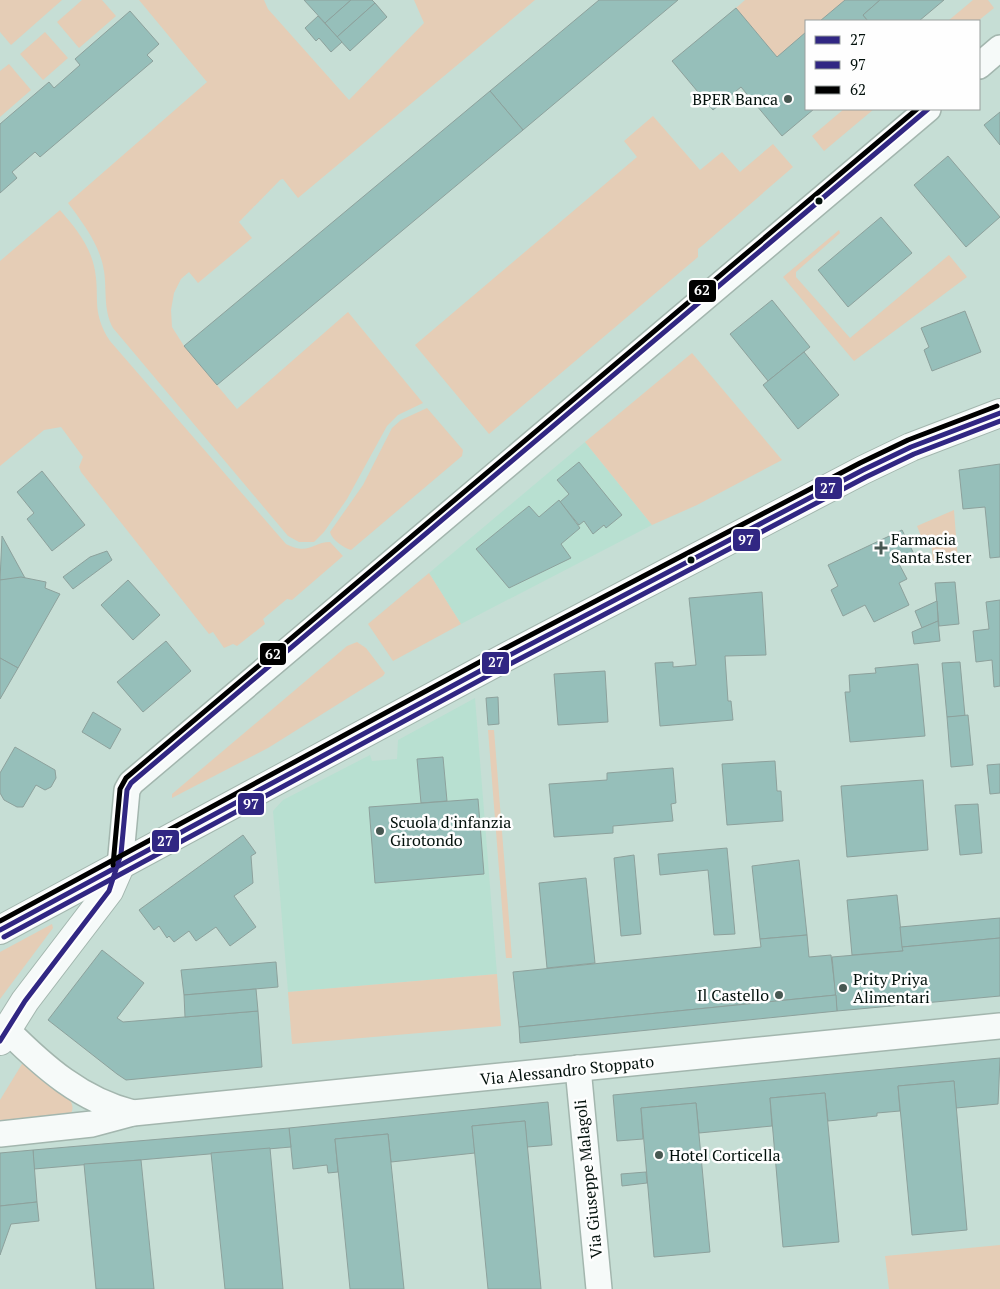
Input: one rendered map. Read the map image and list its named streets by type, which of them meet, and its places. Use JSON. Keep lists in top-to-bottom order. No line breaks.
{"streets":{"street":["Via Alessandro Stoppato","Via Giuseppe Malagoli"]},"crossings":[["Via Alessandro Stoppato","Via Giuseppe Malagoli"]],"places":{"other":["BPER Banca","Scuola d'infanzia Girotondo","Prity Priya Alimentari","Il Castello","Hotel Corticella"],"health":["Farmacia Santa Ester"]},"lines":["transit line 27","transit line 62","transit line 97"],"legend":["27","97","62"]}
